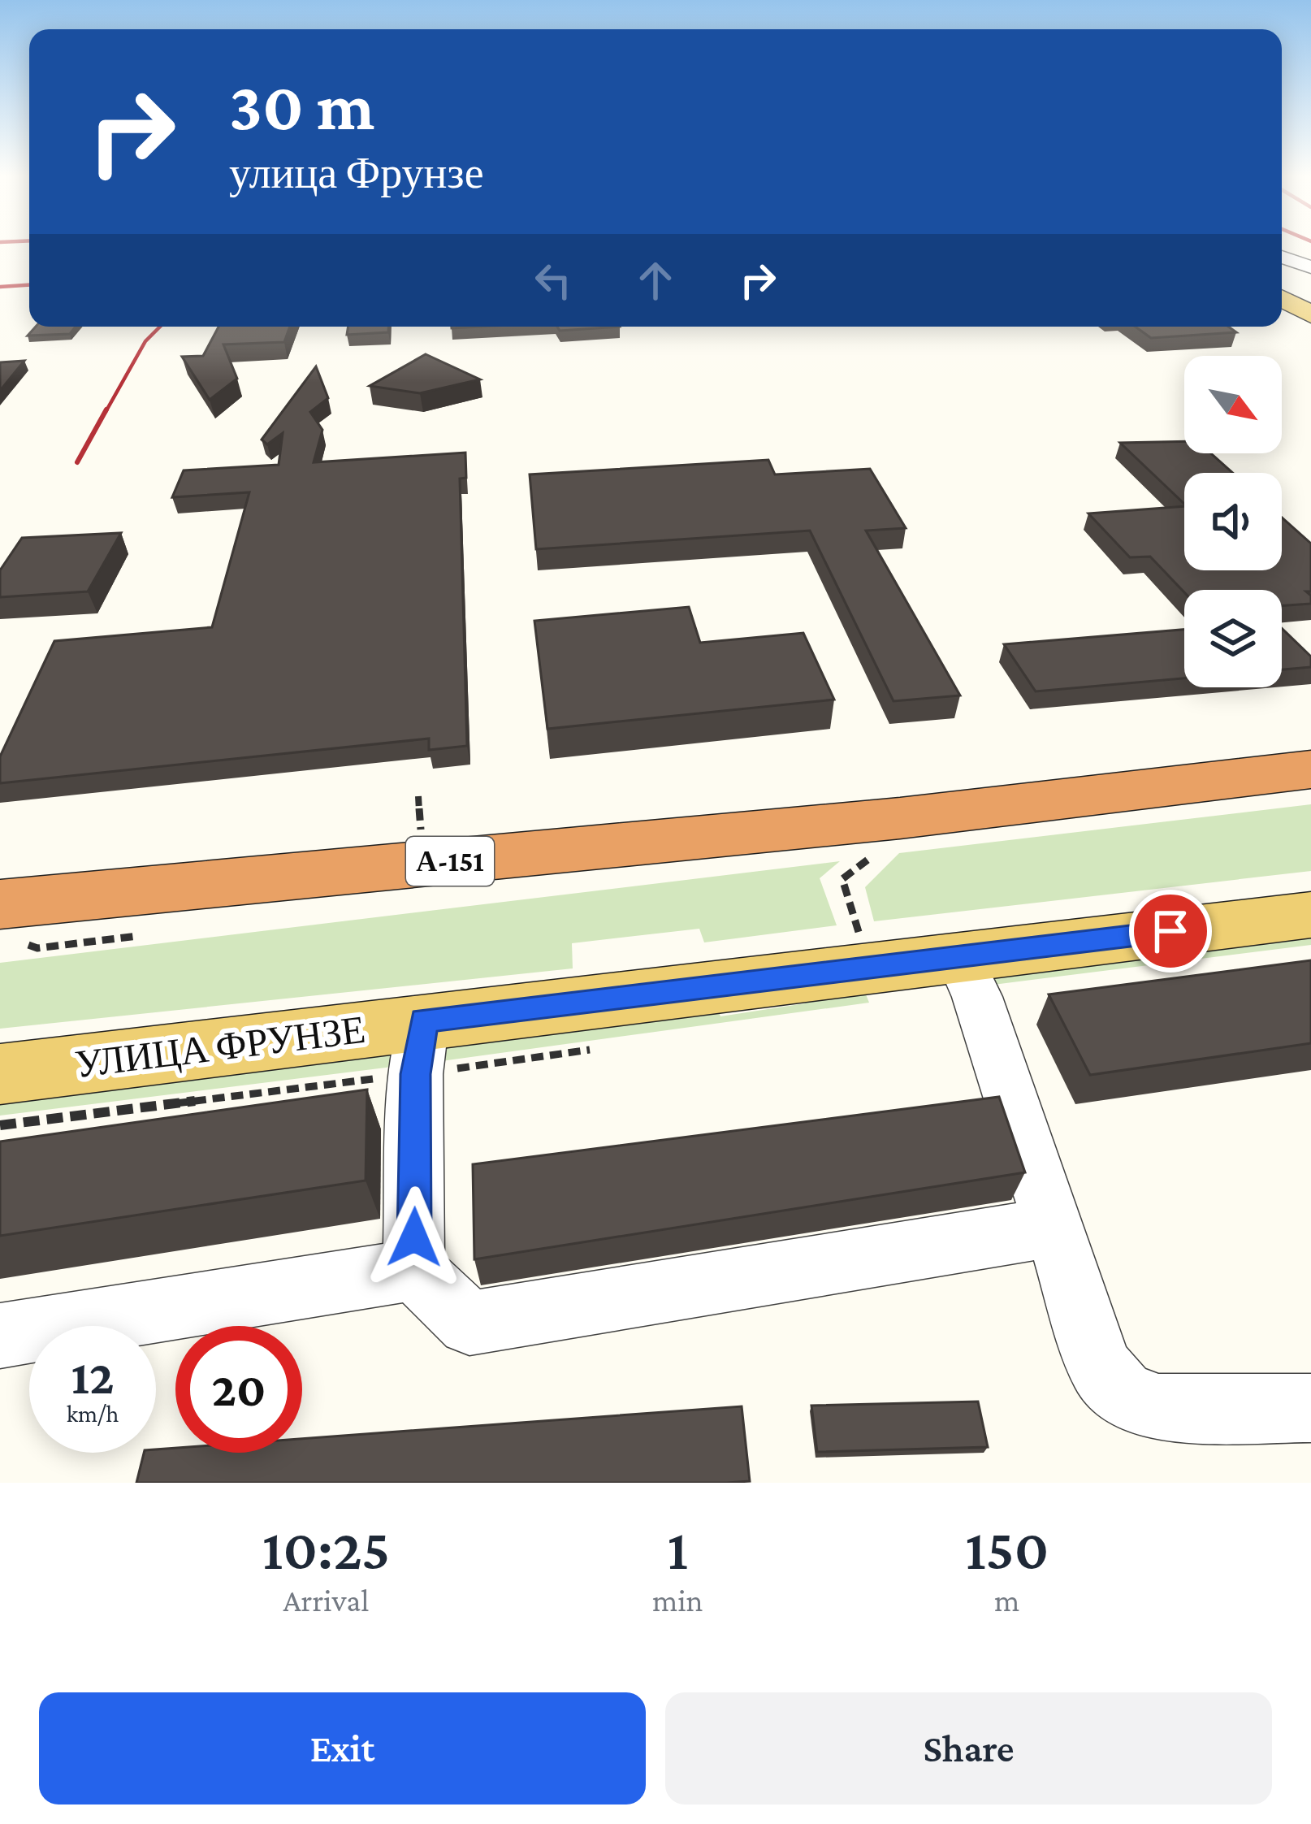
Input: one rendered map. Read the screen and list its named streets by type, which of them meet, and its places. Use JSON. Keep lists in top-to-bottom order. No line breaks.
{"streets":{"highway":["А-151"],"main road":["УЛИЦА ФРУНЗЕ"]},"north":"bottom right","page":{"turn":["30 m","улица Фрунзе"],"speed":"12 km/h","limit":"20","eta":["10:25","Arrival","1","min","150","m"],"buttons":["Exit","Share"]}}
